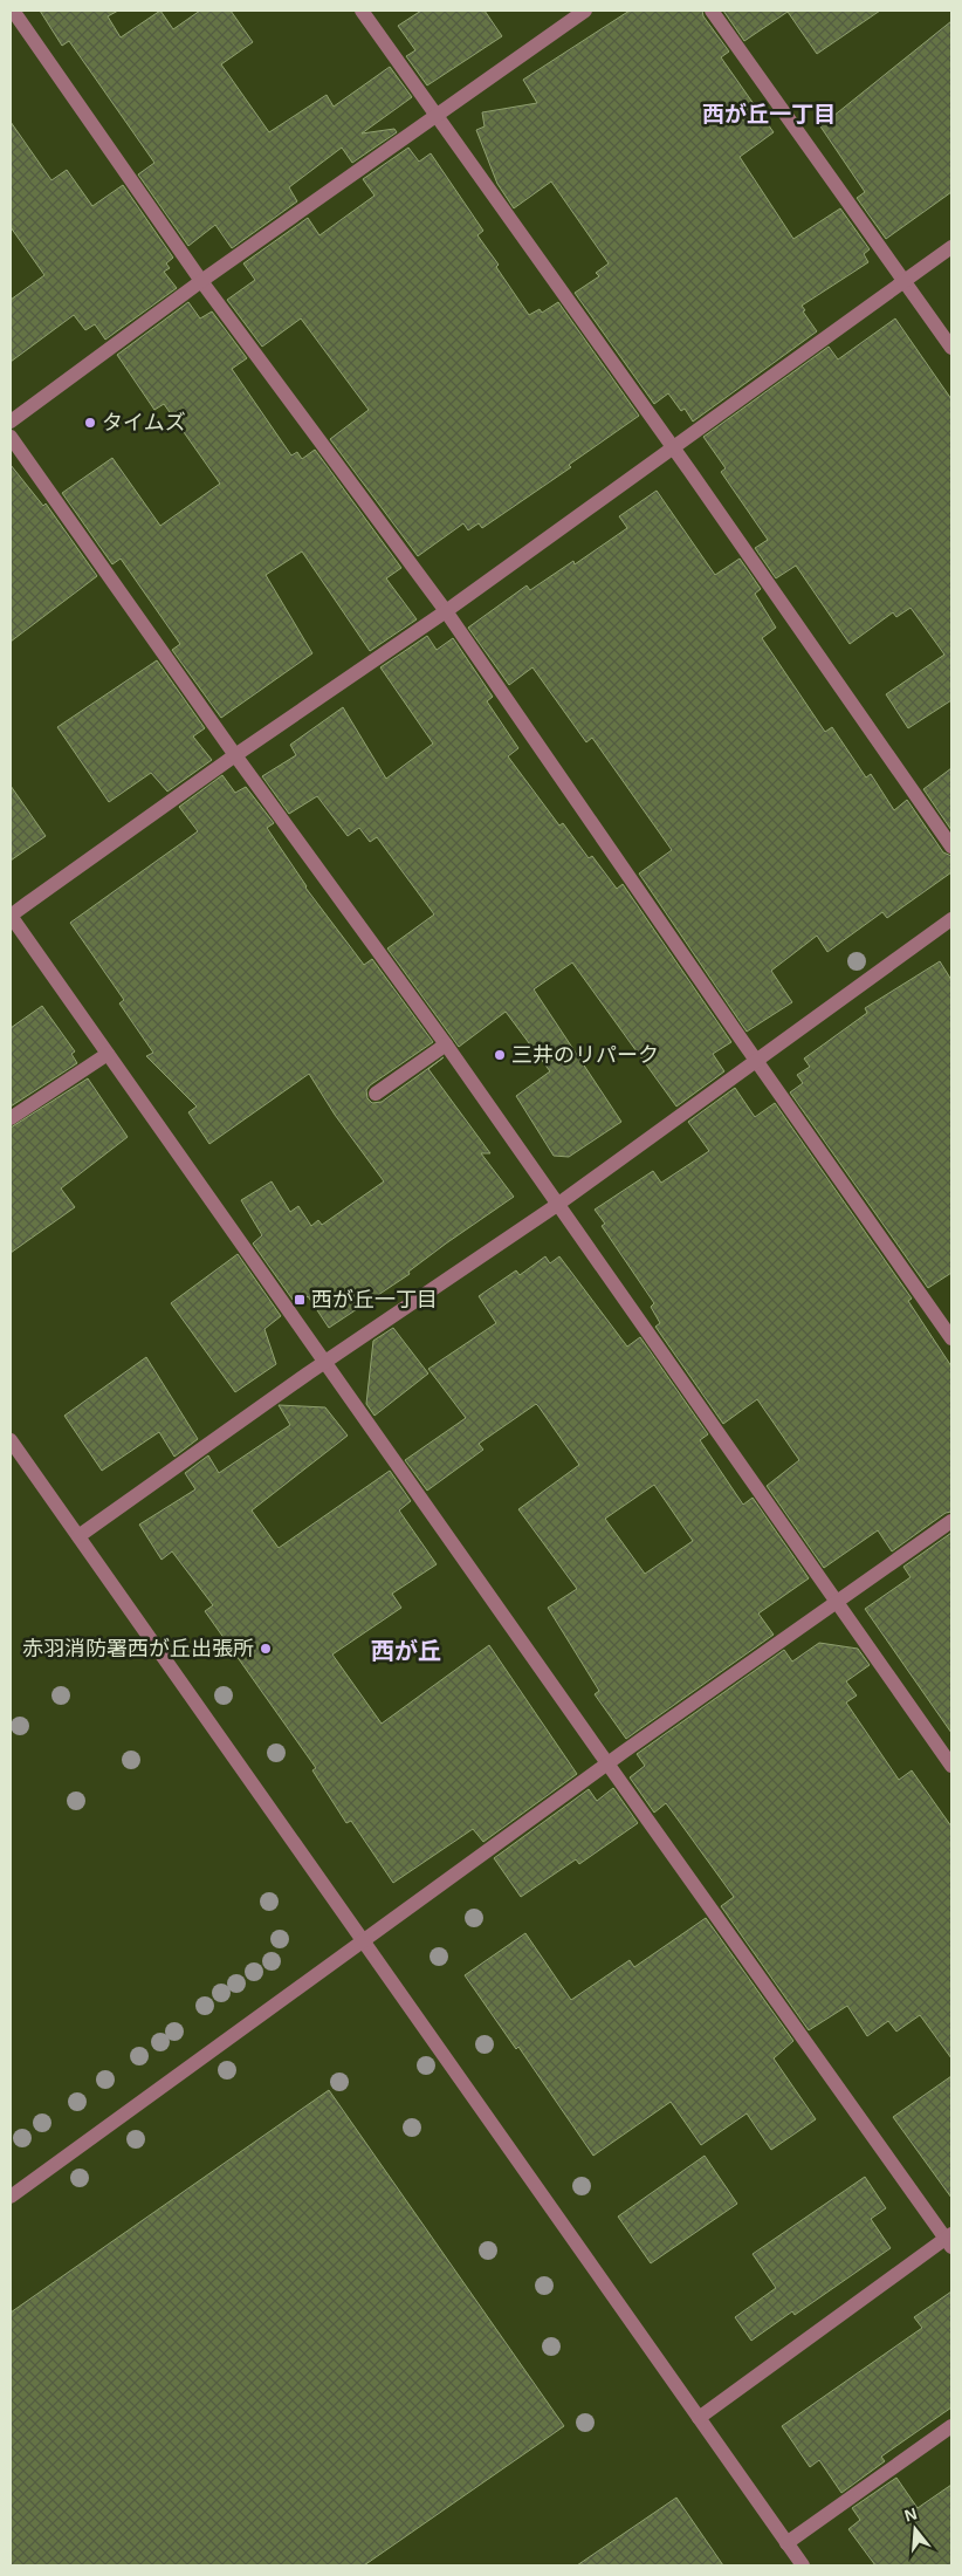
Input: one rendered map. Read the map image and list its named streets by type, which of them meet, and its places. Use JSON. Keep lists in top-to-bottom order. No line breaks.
{"districts":["西が丘一丁目","西が丘"],"places":{"other":["タイムズ","三井のリパーク","赤羽消防署西が丘出張所"],"transit":["西が丘一丁目"]},"north":"top"}
